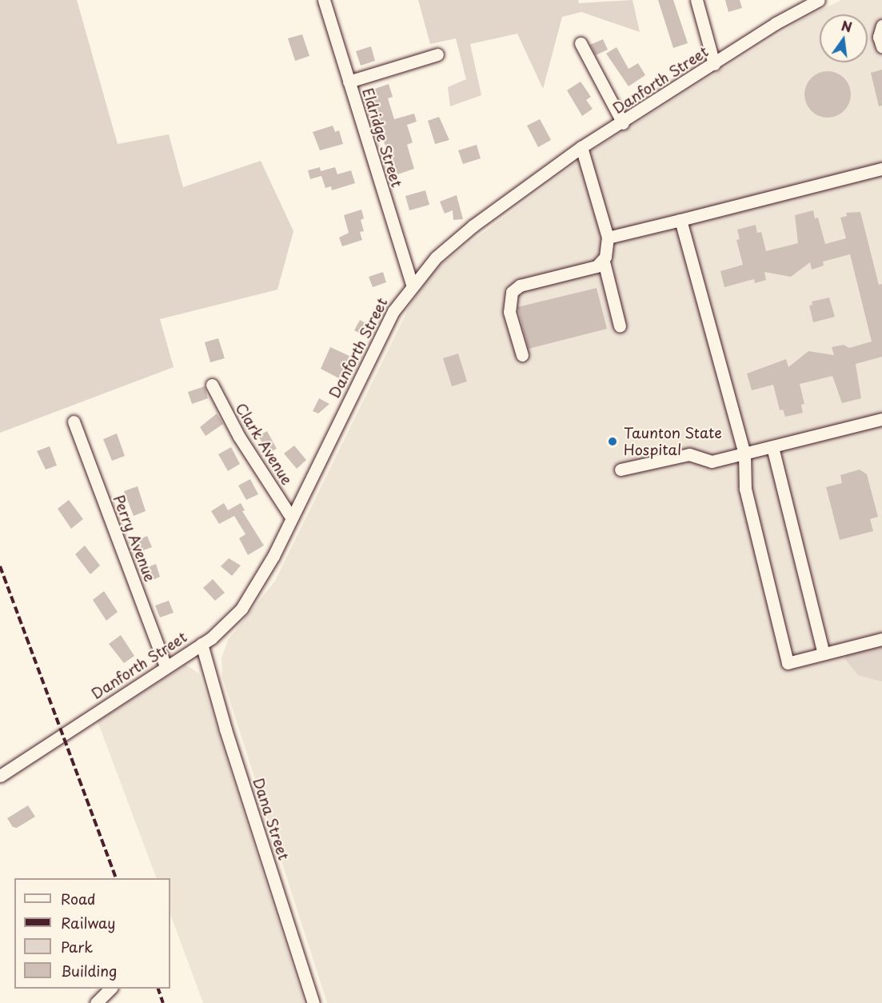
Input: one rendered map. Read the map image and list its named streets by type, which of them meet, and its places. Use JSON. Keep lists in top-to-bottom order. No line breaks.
{"streets":{"street":["Danforth Street","Eldridge Street","Clark Avenue","Perry Avenue","Dana Street"]},"crossings":[["Danforth Street","Eldridge Street"],["Danforth Street","Clark Avenue"],["Danforth Street","Perry Avenue"],["Danforth Street","Dana Street"]],"places":["Taunton State Hospital"],"legend":["Road","Railway","Park","Building"],"north":"top"}
